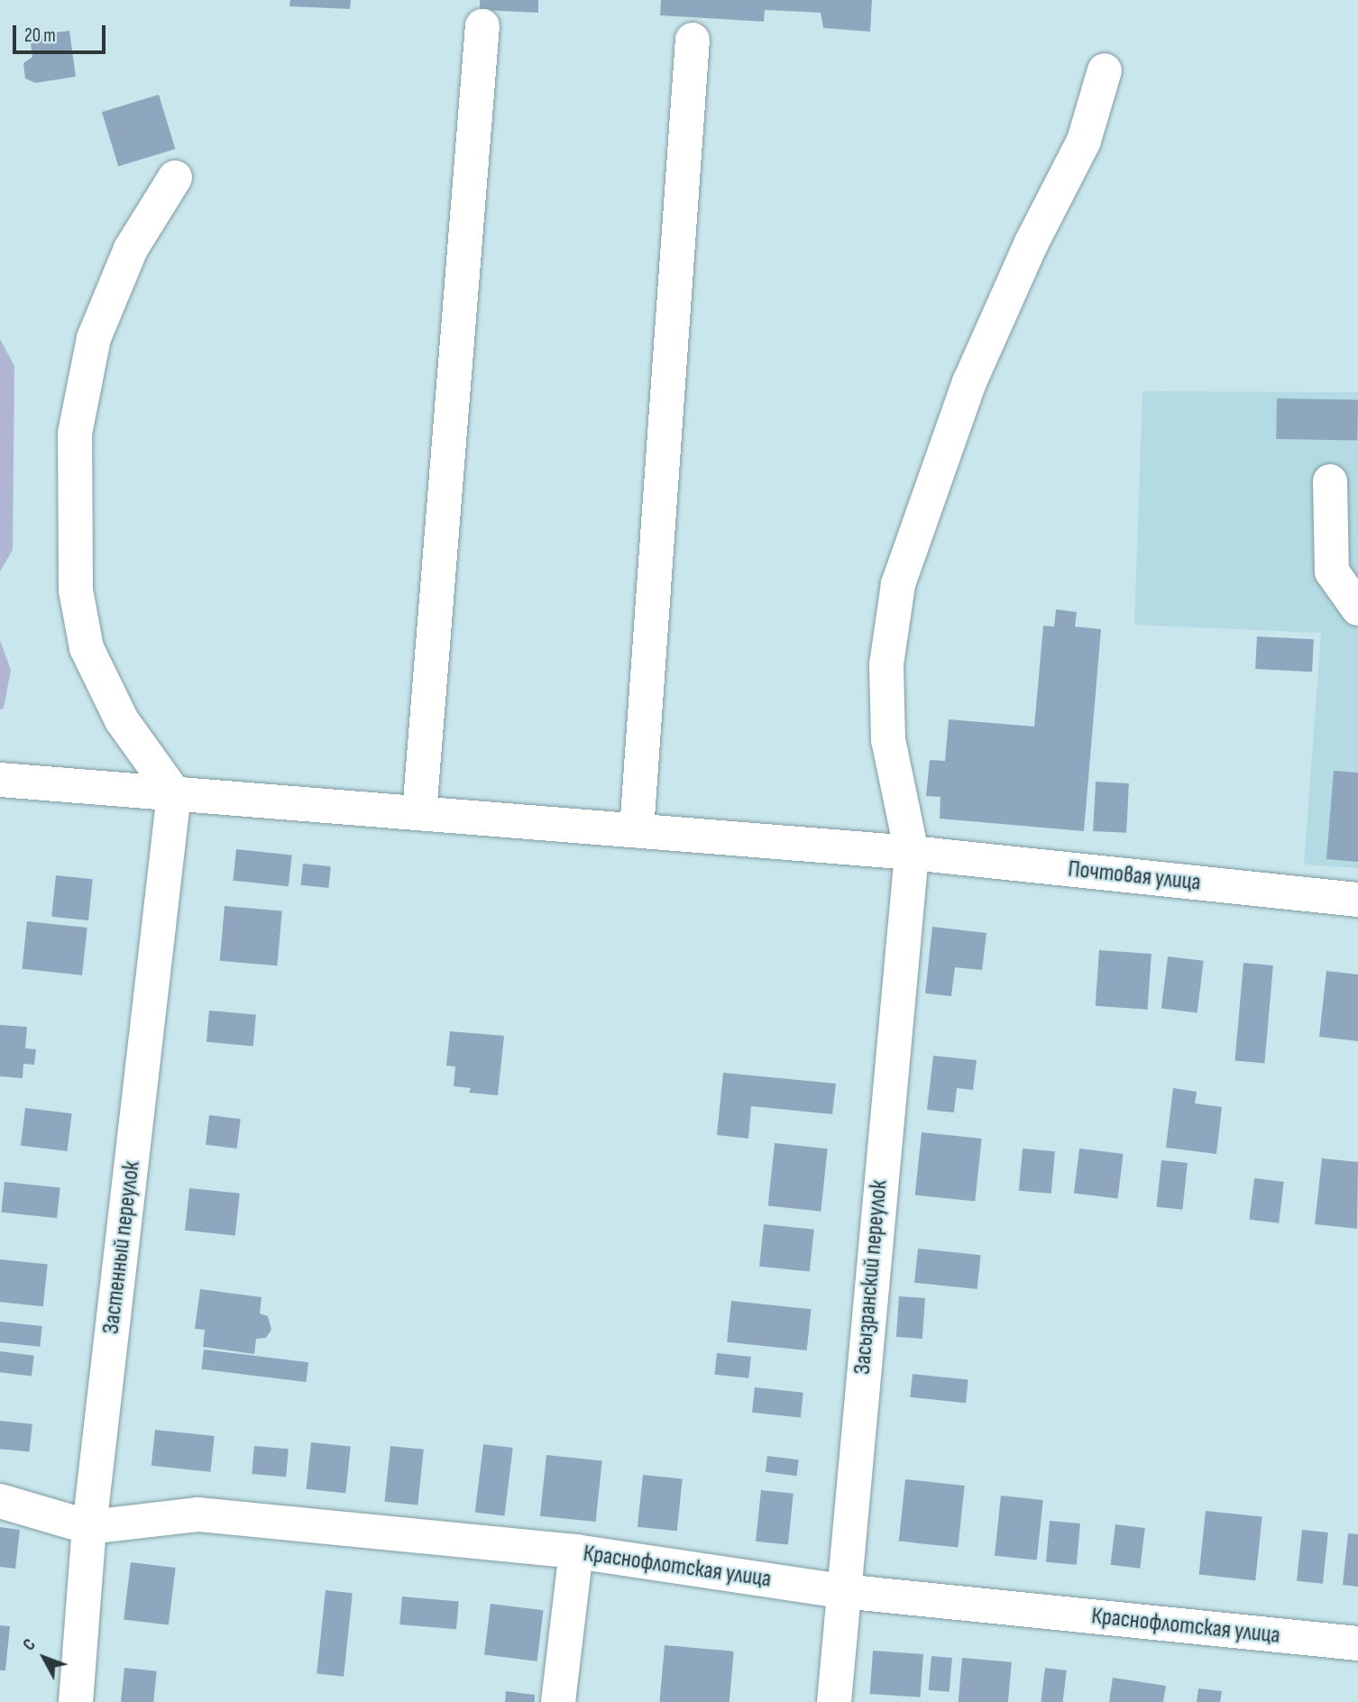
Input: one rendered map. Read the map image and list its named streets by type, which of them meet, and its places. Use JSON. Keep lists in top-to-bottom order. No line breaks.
{"streets":{"street":["Почтовая улица","Застенный переулок","Засызранский переулок","Краснофлотская улица"]},"crossings":[["Почтовая улица","Застенный переулок"],["Почтовая улица","Засызранский переулок"],["Застенный переулок","Краснофлотская улица"],["Засызранский переулок","Краснофлотская улица"]],"scale_bar":"20 m","north":"top left"}
